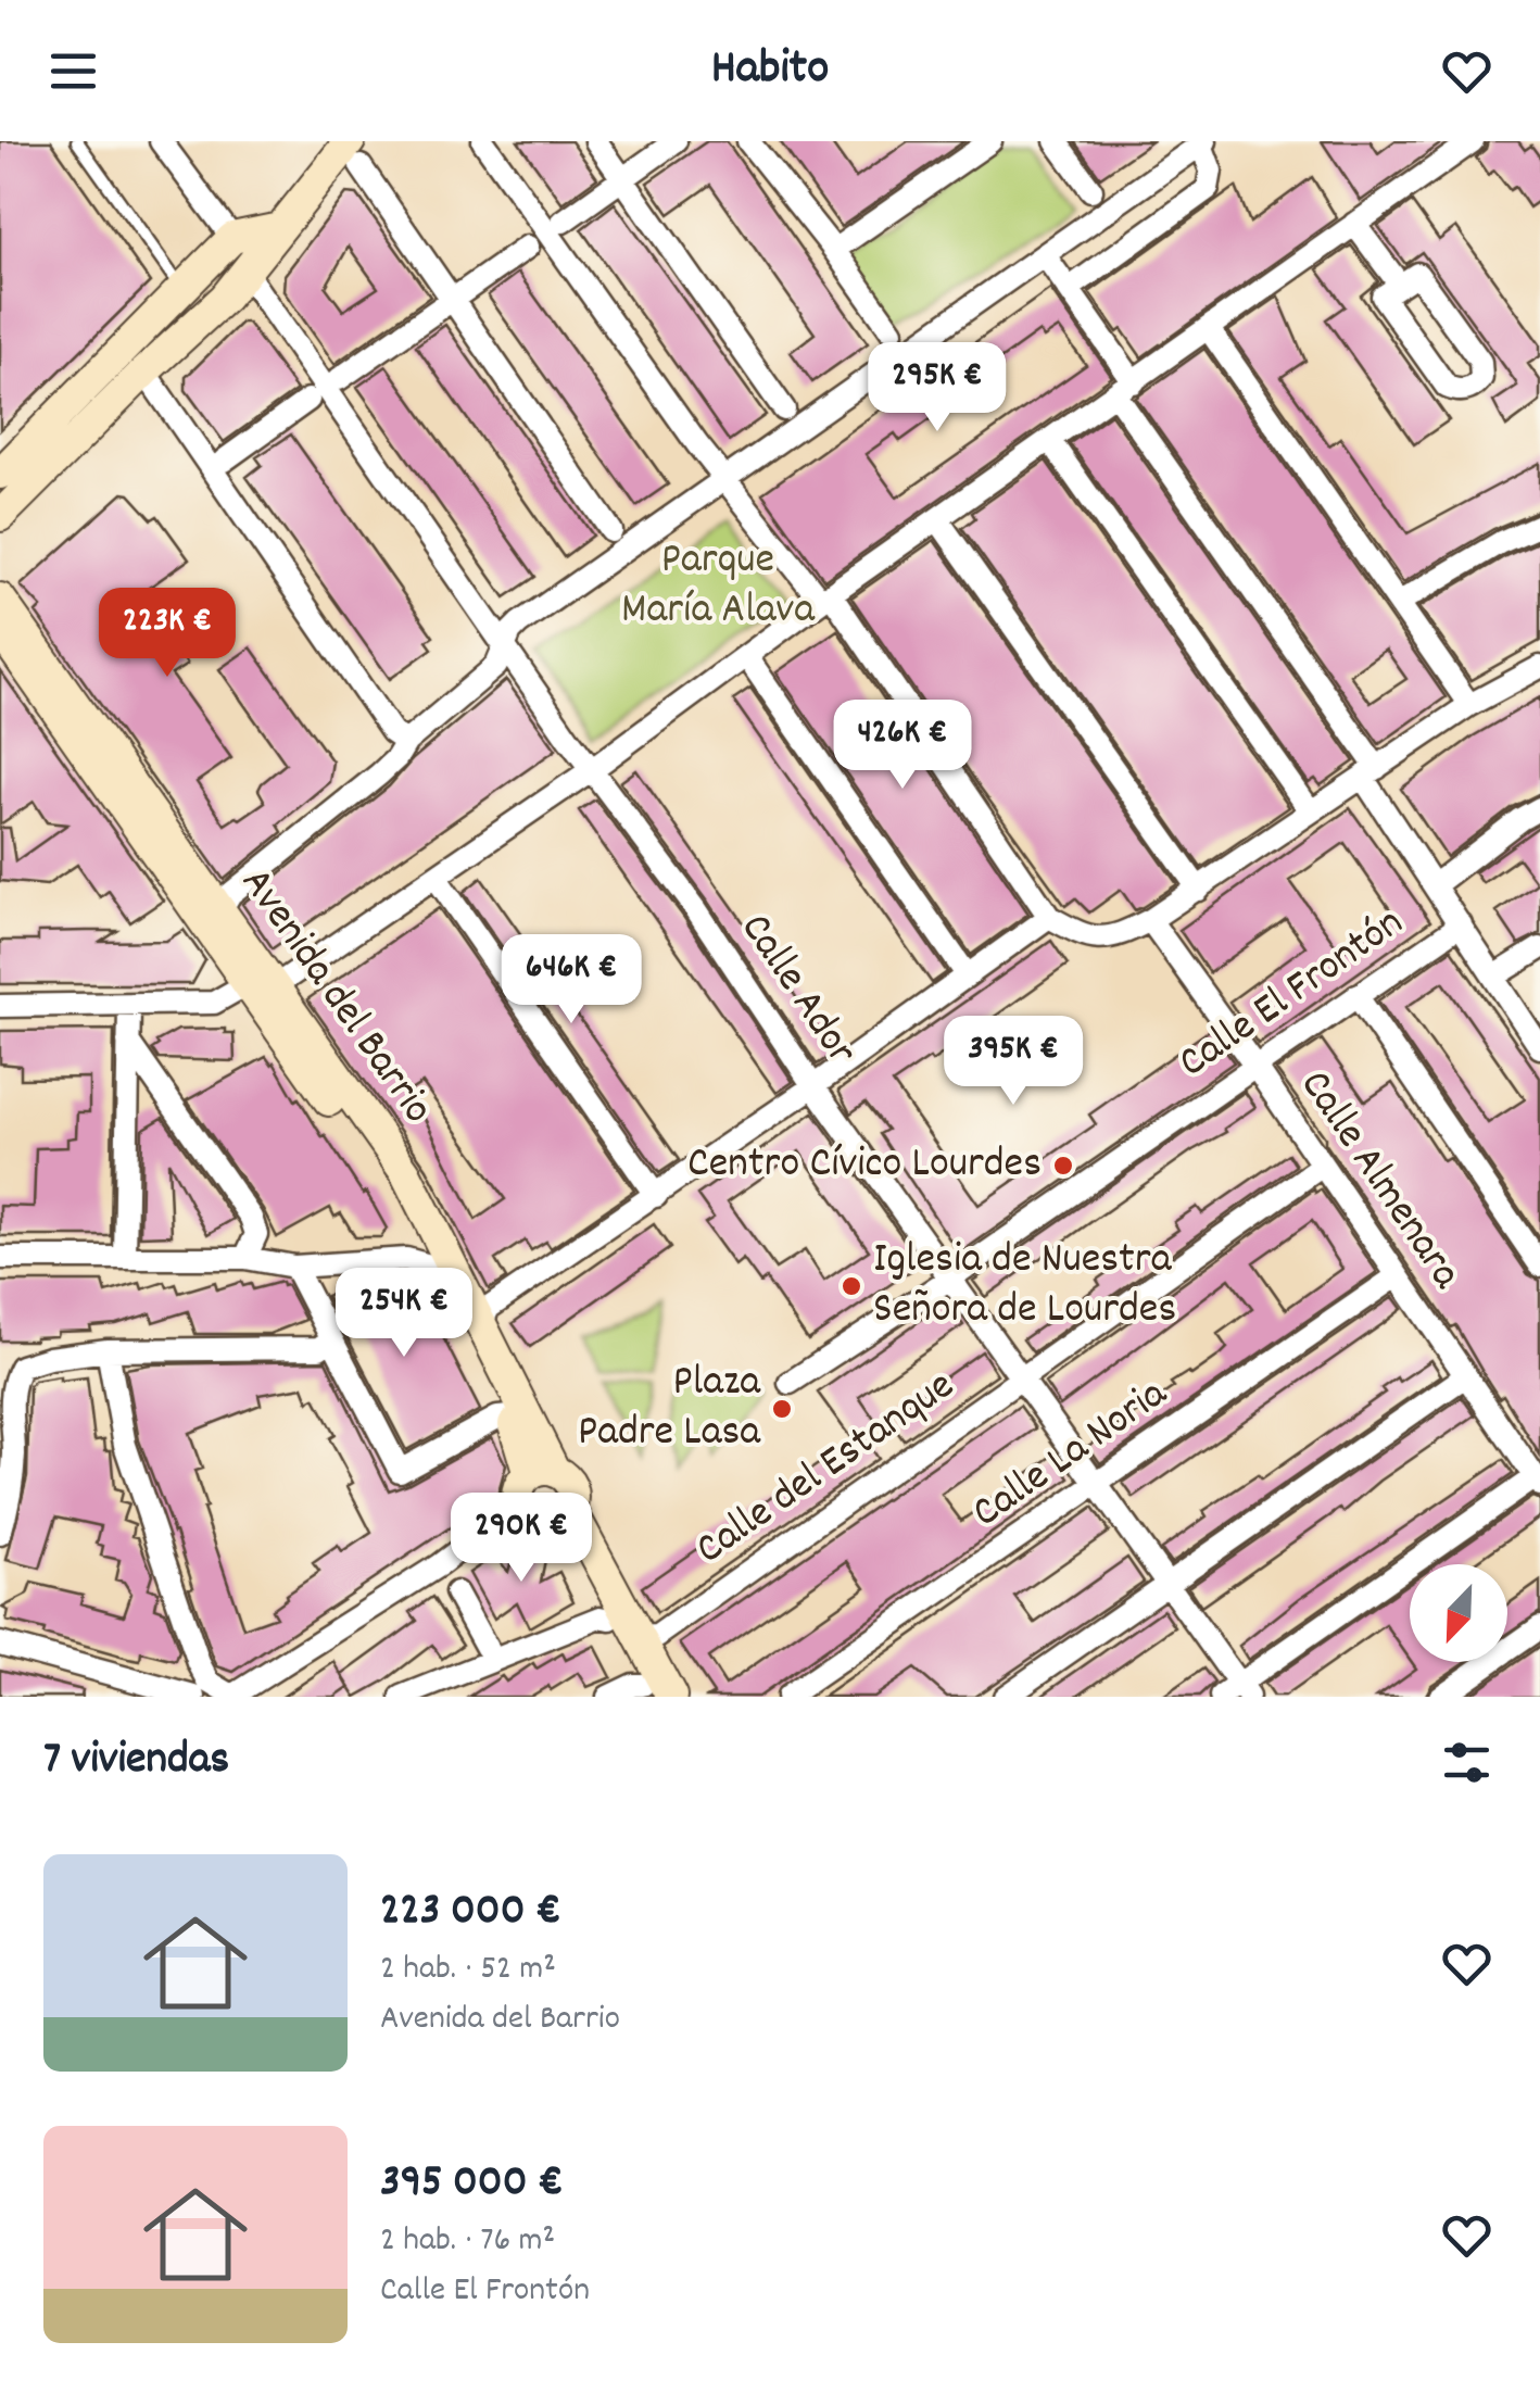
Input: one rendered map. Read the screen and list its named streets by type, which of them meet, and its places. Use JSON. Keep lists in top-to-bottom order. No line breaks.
{"streets":{"street":["Calle Ador","Calle El Frontón","Avenida del Barrio","Calle Almenara","Calle La Noria","Calle del Estanque"]},"crossings":[["Calle Ador","Calle El Frontón"],["Calle Ador","Calle La Noria"],["Calle Ador","Calle del Estanque"],["Calle El Frontón","Calle Almenara"],["Calle Almenara","Calle La Noria"],["Calle Almenara","Calle del Estanque"]],"parks":["Parque María Alava"],"places":["Centro Cívico Lourdes","Iglesia de Nuestra Señora de Lourdes","Plaza Padre Lasa"],"north":"bottom left","page":{"header":"Habito","price":["295K €","223K €","426K €","646K €","395K €","254K €","290K €"],"heading":"7 viviendas","list":[{"name":"223 000 €","note":"2 hab. · 52 m² · Avenida del Barrio"},{"name":"395 000 €","note":"2 hab. · 76 m² · Calle El Frontón"}]}}
